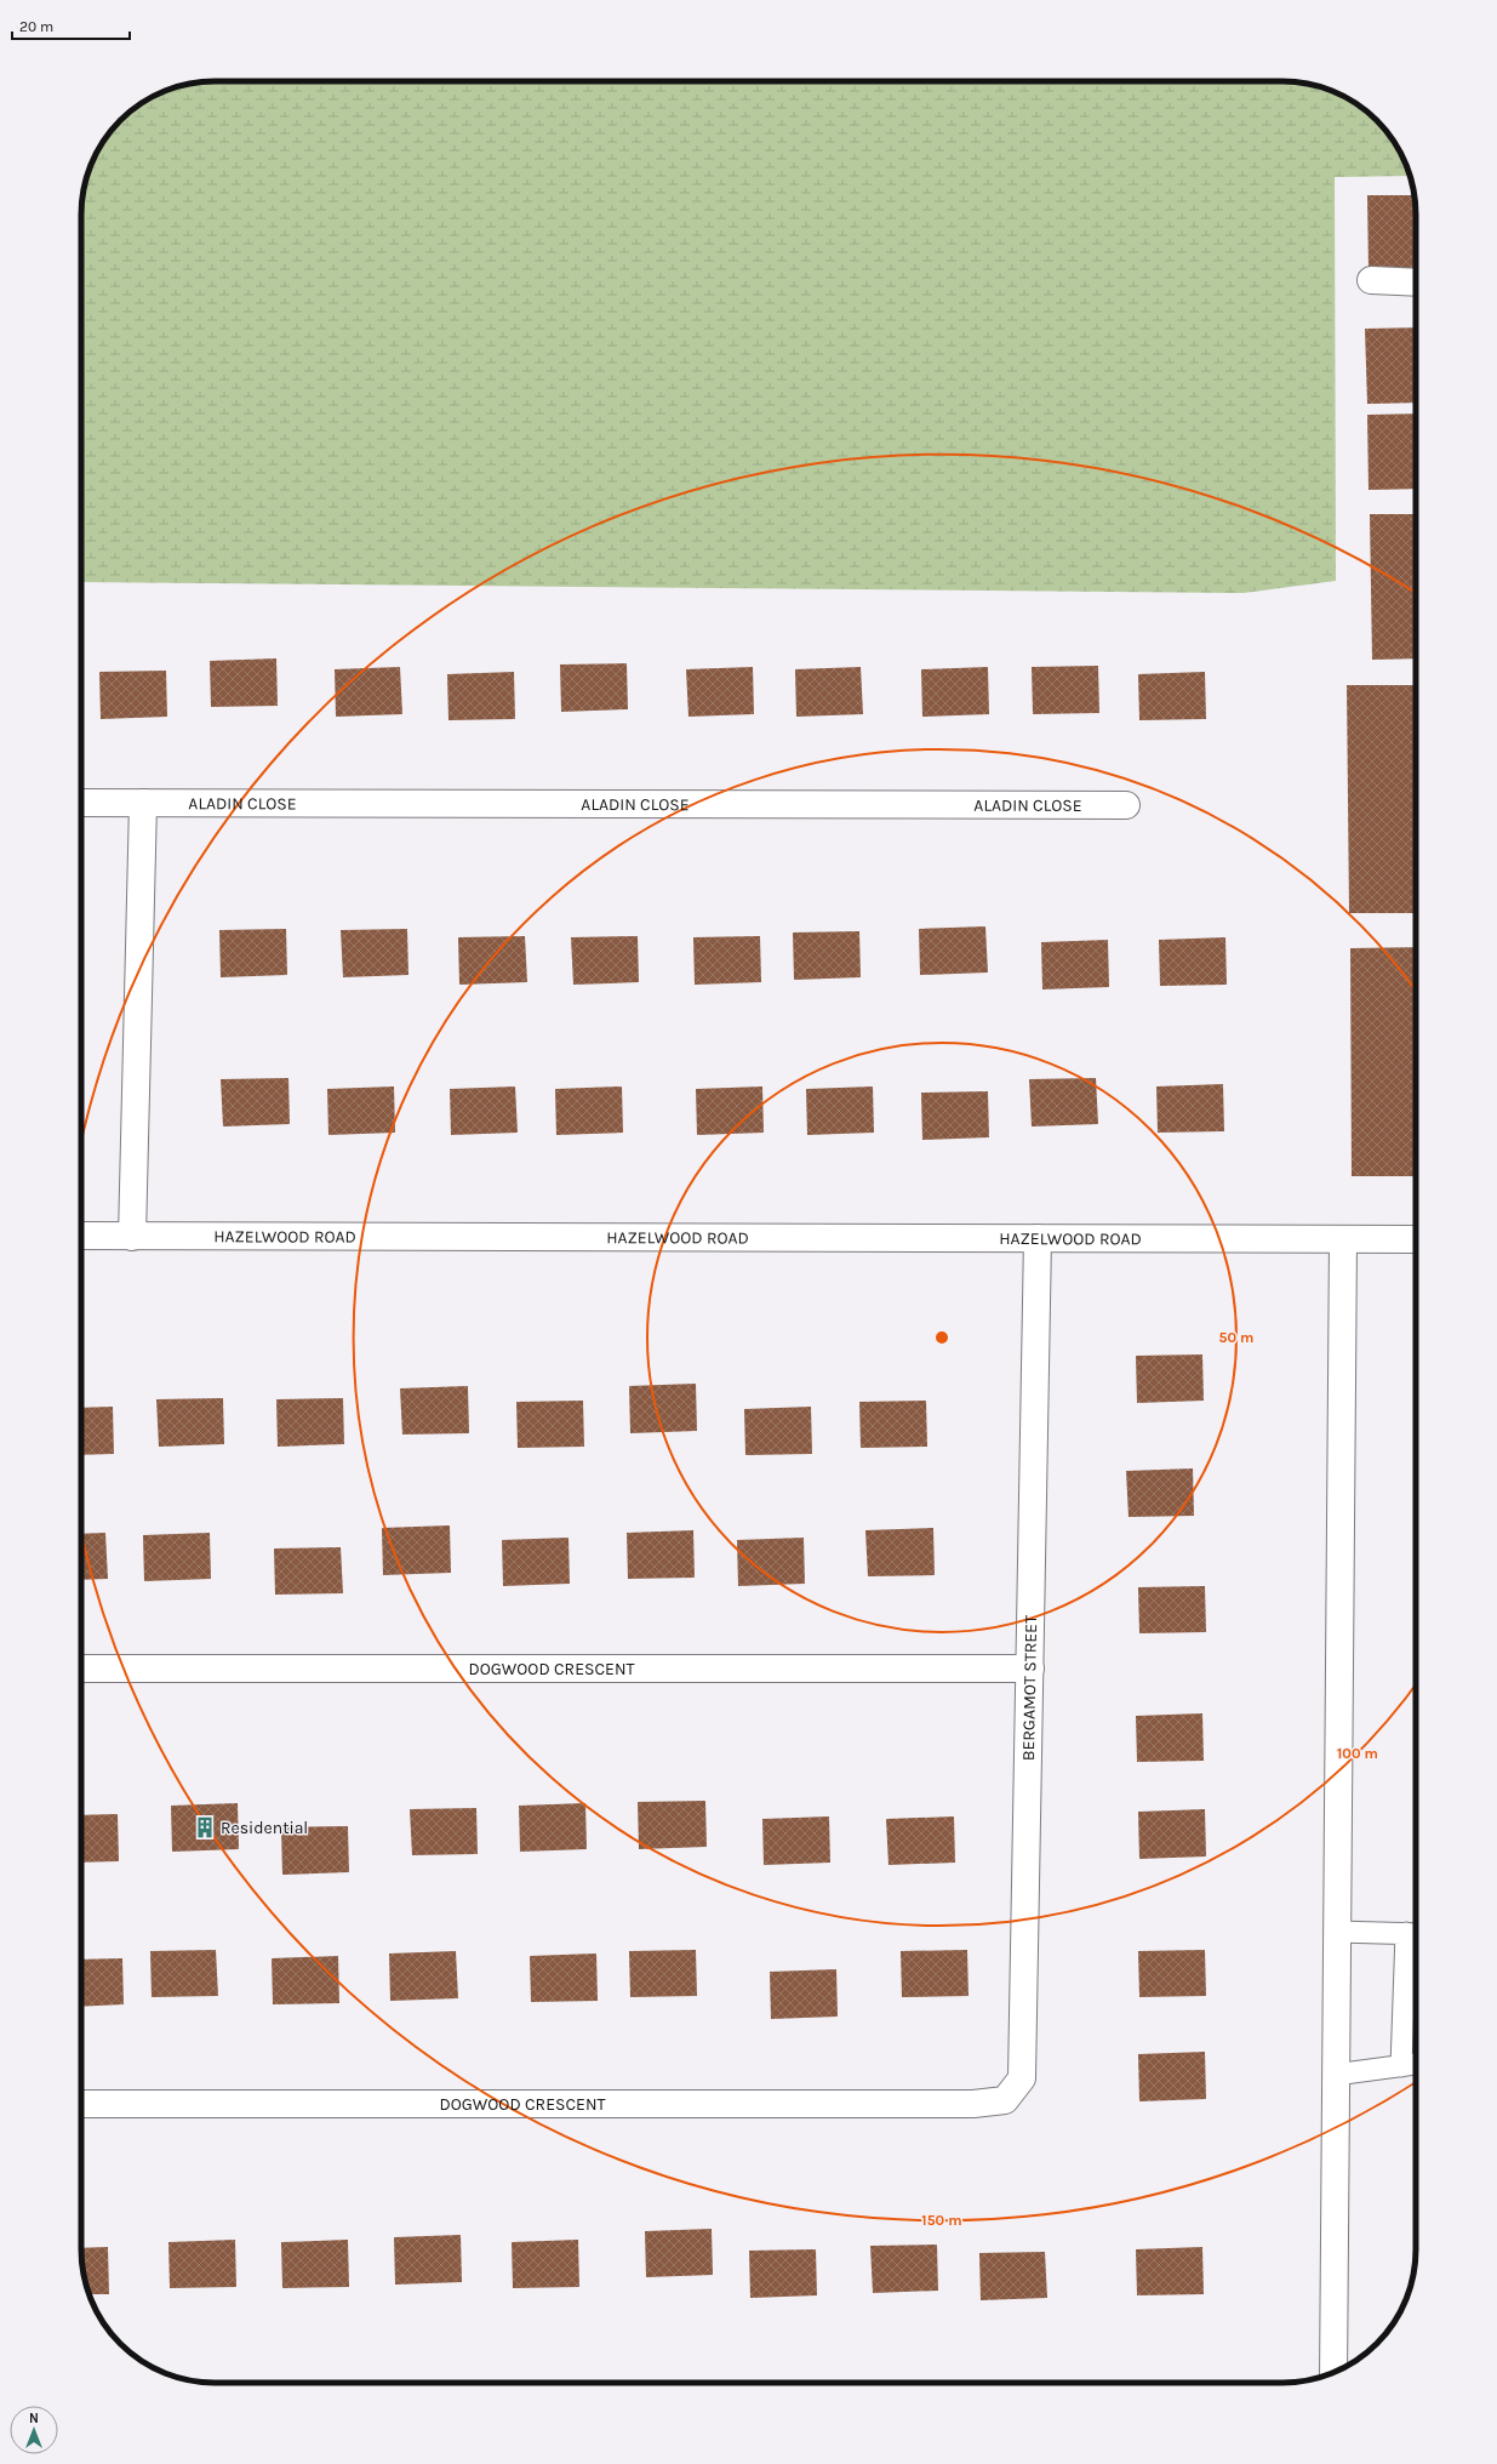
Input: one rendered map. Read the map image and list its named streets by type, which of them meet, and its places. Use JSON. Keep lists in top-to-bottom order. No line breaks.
{"streets":{"street":["ALADIN CLOSE","HAZELWOOD ROAD","DOGWOOD CRESCENT","BERGAMOT STREET"]},"crossings":[["HAZELWOOD ROAD","BERGAMOT STREET"],["DOGWOOD CRESCENT","BERGAMOT STREET"]],"places":{"building":["Residential"]},"scale_bar":"20 m","north":"top","rings":["50 m","100 m","150 m"]}
